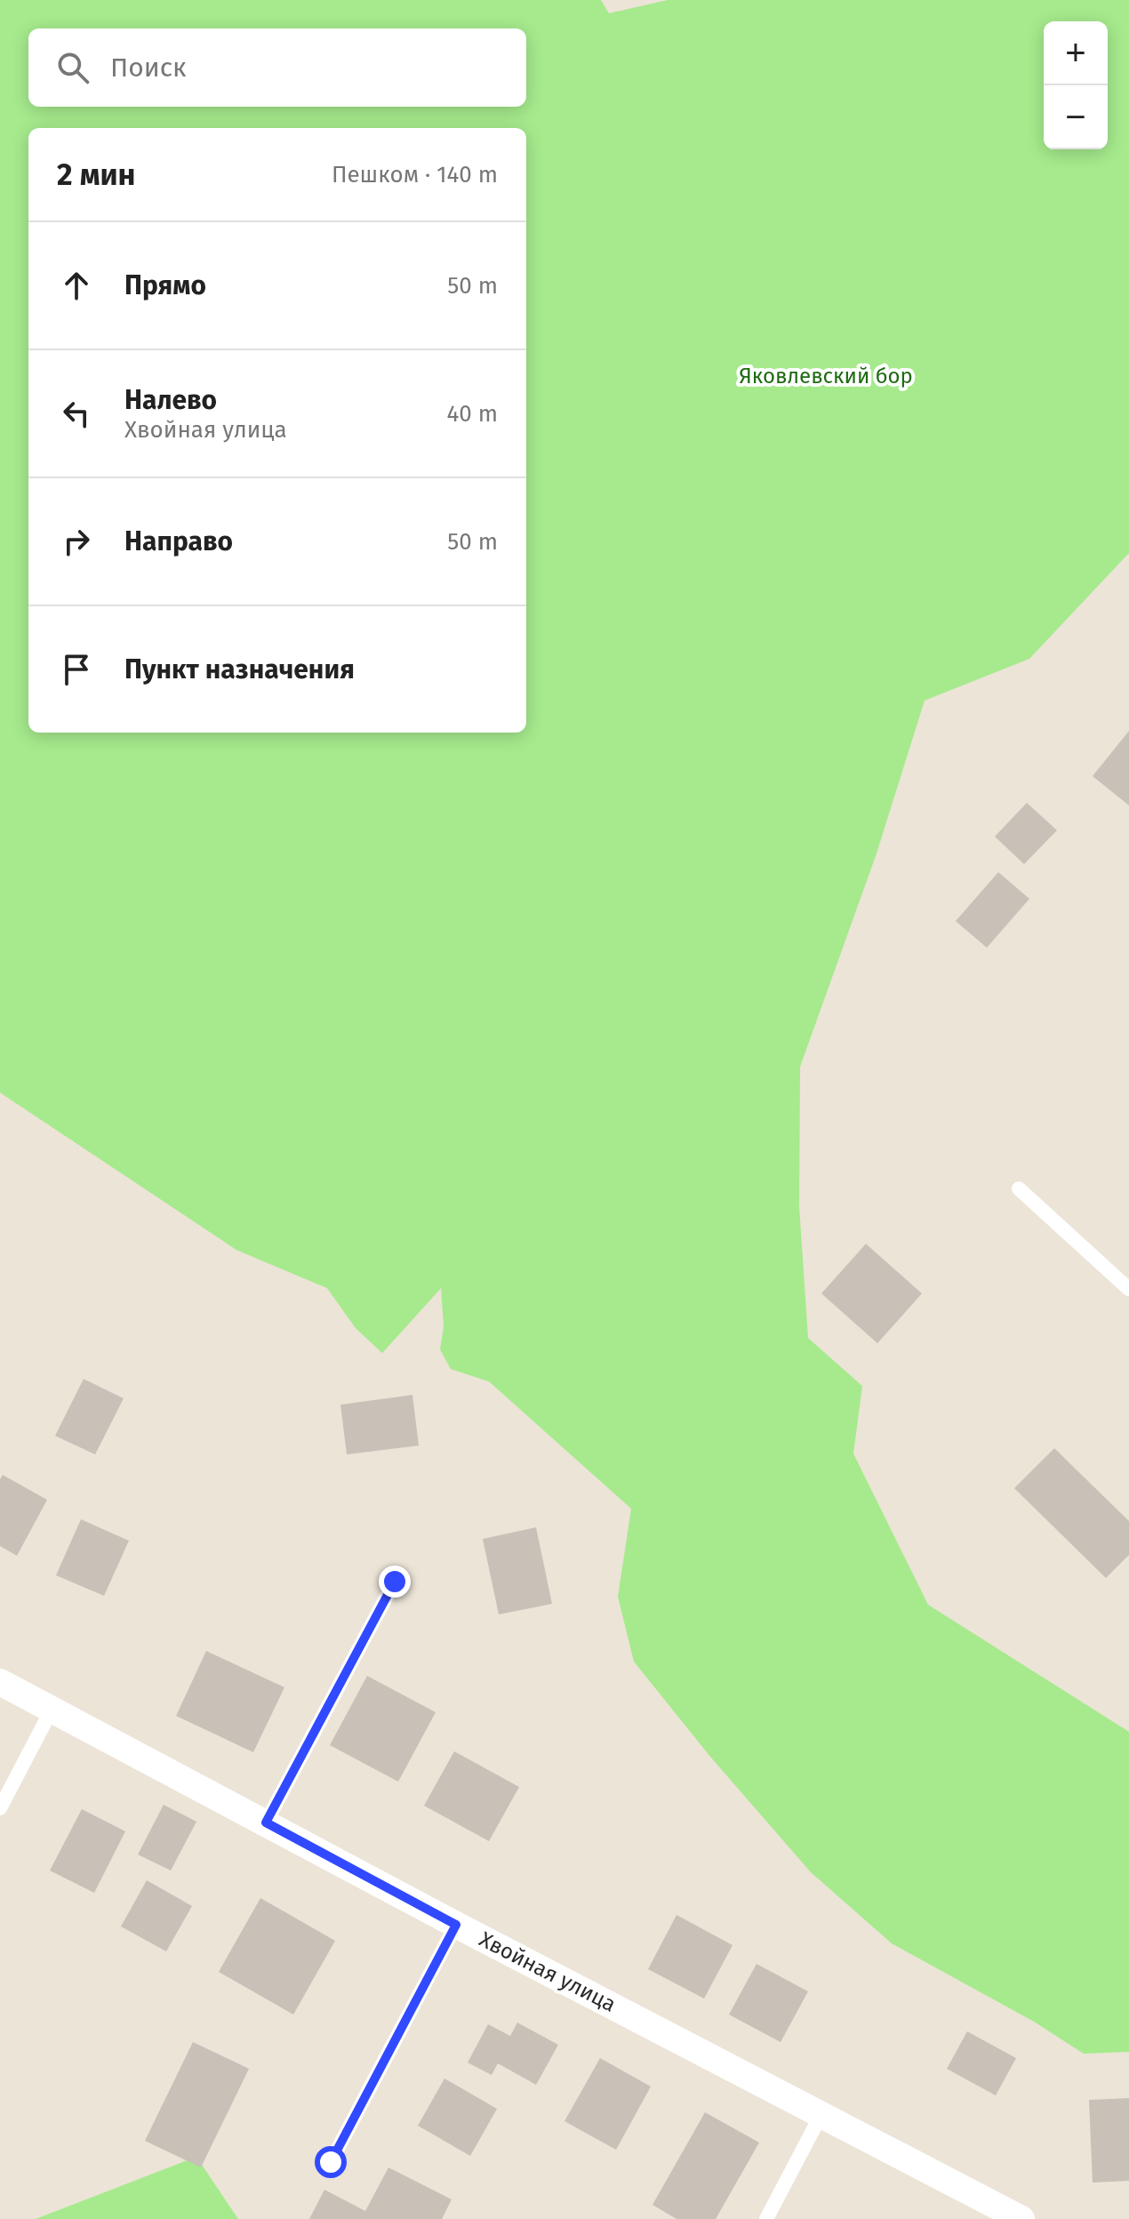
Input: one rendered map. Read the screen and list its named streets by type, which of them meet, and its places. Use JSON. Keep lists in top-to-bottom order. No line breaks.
{"streets":{"street":["Хвойная улица"]},"parks":["Яковлевский бор"],"page":{"map_buttons":["+","−"],"search":"Поиск","heading":["2 мин","Пешком · 140 m"],"list":[["Прямо","50 m"],["Налево","Хвойная улица","40 m"],["Направо","50 m"],"Пункт назначения"]}}
